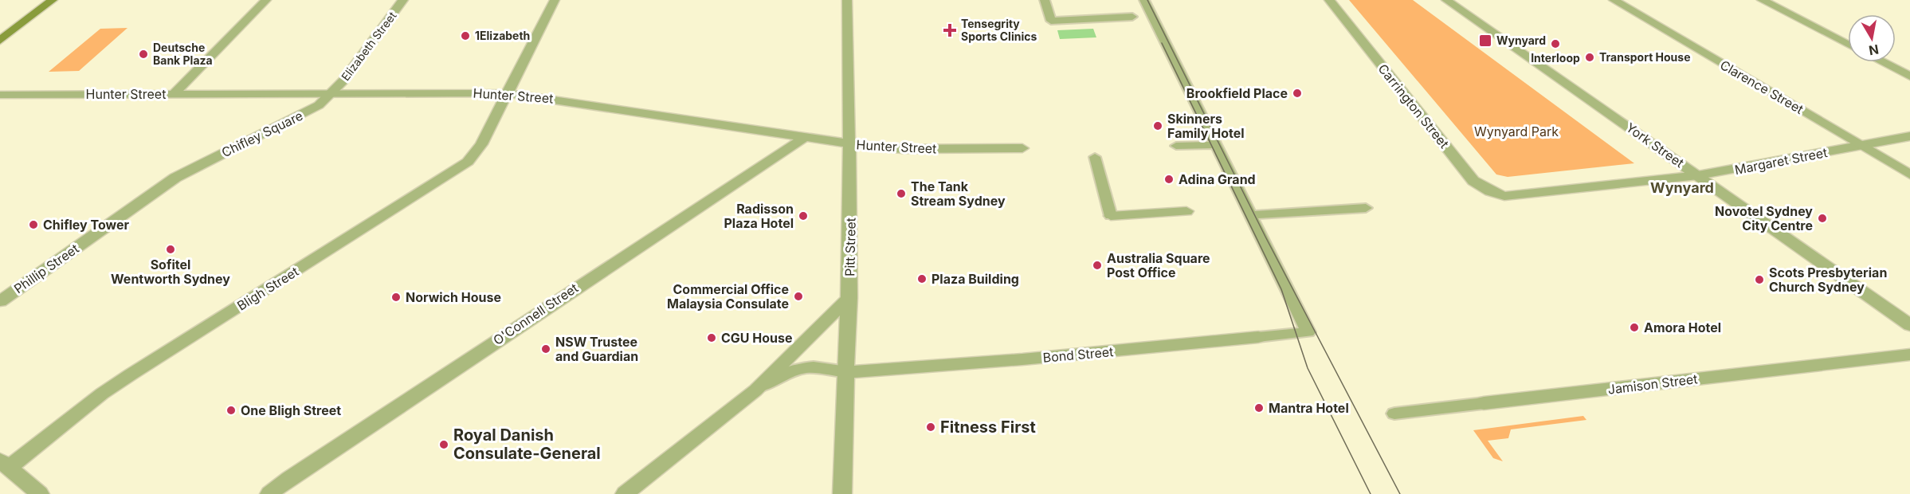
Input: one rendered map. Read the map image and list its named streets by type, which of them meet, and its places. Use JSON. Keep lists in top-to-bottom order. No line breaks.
{"streets":{"street":["Elizabeth Street","Clarence Street","Hunter Street","Carrington Street","Chifley Square","York Street","Margaret Street","Pitt Street","Phillip Street","Bligh Street","O'Connell Street","Bond Street","Jamison Street"]},"crossings":[["Elizabeth Street","Hunter Street"],["Elizabeth Street","Chifley Square"],["Clarence Street","Margaret Street"],["Hunter Street","Chifley Square"],["Hunter Street","Pitt Street"],["Hunter Street","Bligh Street"],["Hunter Street","O'Connell Street"],["Carrington Street","Margaret Street"],["Chifley Square","Phillip Street"],["York Street","Margaret Street"],["Pitt Street","Bond Street"]],"districts":["Wynyard"],"parks":["Wynyard Park"],"places":{"health":["Tensegrity Sports Clinics"],"other":["1Elizabeth","Interloop","Deutsche Bank Plaza","Transport House","Brookfield Place","Skinners Family Hotel","Adina Grand","The Tank Stream Sydney","Radisson Plaza Hotel","Novotel Sydney City Centre","Chifley Tower","Sofitel Wentworth Sydney","Australia Square Post Office","Plaza Building","Scots Presbyterian Church Sydney","Commercial Office Malaysia Consulate","Norwich House","Amora Hotel","CGU House","NSW Trustee and Guardian","Mantra Hotel","One Bligh Street","Fitness First","Royal Danish Consulate-General"],"transit":["Wynyard"]},"north":"bottom"}
